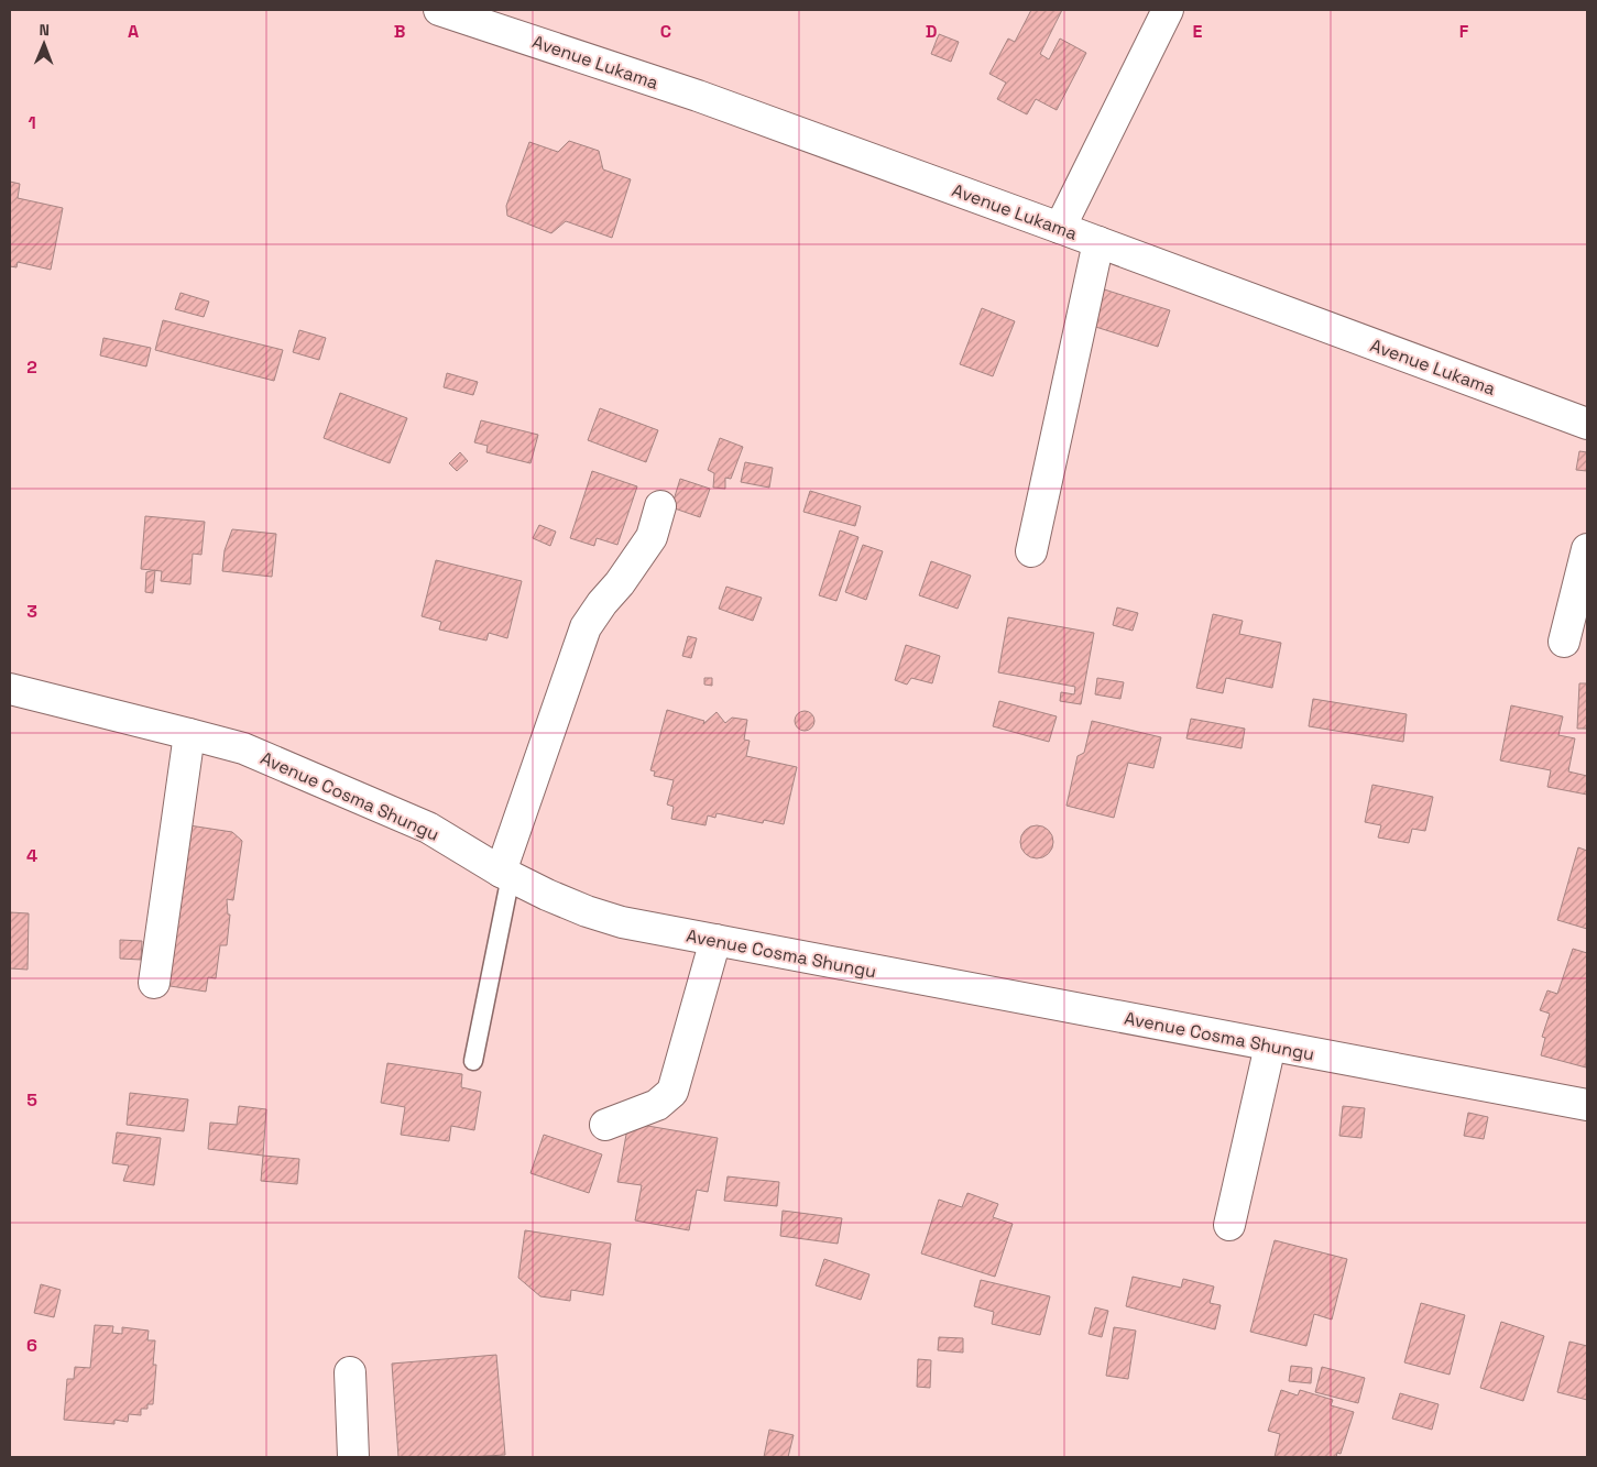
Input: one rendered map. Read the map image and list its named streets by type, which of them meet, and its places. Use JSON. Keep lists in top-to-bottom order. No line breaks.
{"streets":{"street":["Avenue Lukama","Avenue Cosma Shungu"]},"north":"top","grid":{"columns":["A","B","C","D","E","F"],"rows":["1","2","3","4","5","6"]}}
